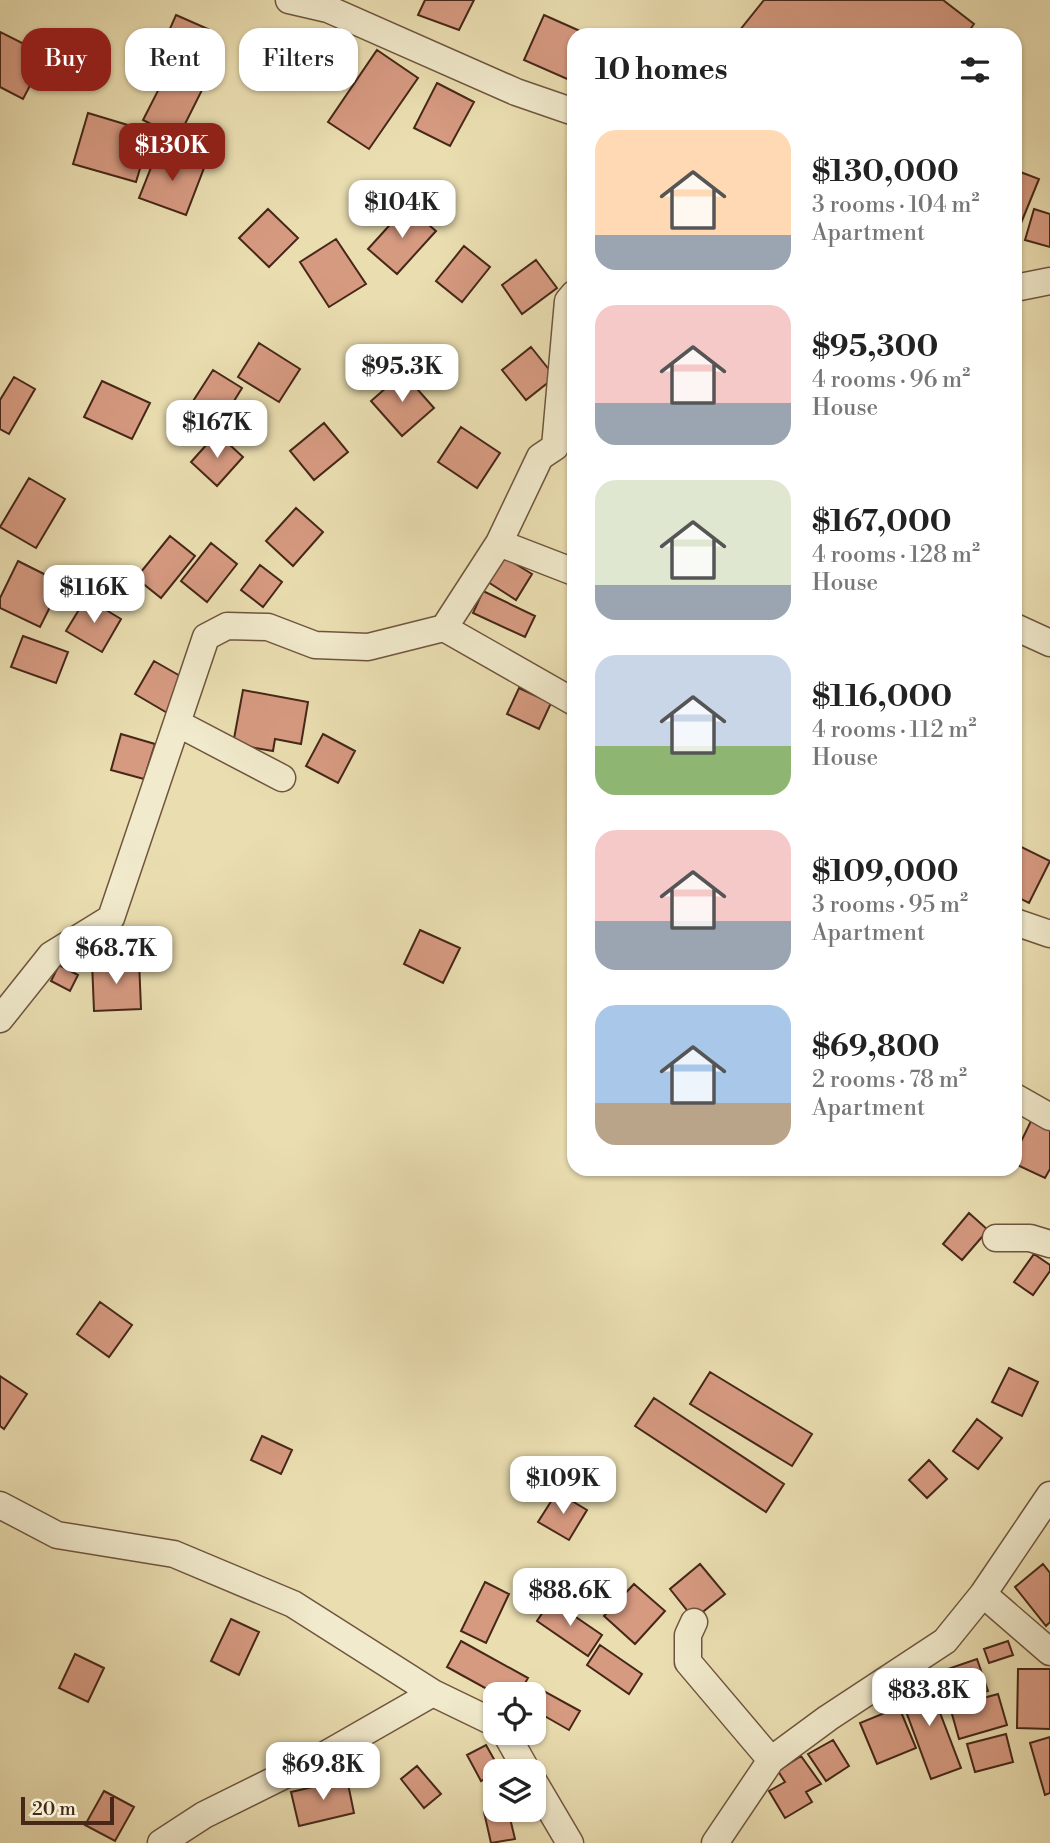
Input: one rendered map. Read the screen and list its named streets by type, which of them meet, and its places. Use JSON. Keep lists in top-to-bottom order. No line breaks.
{"scale_bar":"20 m","page":{"chip":["Buy","Rent","Filters"],"heading":"10 homes","list":[{"name":"$130,000","note":"3 rooms · 104 m² · Apartment"},{"name":"$95,300","note":"4 rooms · 96 m² · House"},{"name":"$167,000","note":"4 rooms · 128 m² · House"},{"name":"$116,000","note":"4 rooms · 112 m² · House"},{"name":"$109,000","note":"3 rooms · 95 m² · Apartment"},{"name":"$69,800","note":"2 rooms · 78 m² · Apartment"}],"price":["$130K","$104K","$95.3K","$167K","$116K","$68.7K","$109K","$88.6K","$83.8K","$69.8K"],"scale":"20 m"}}
